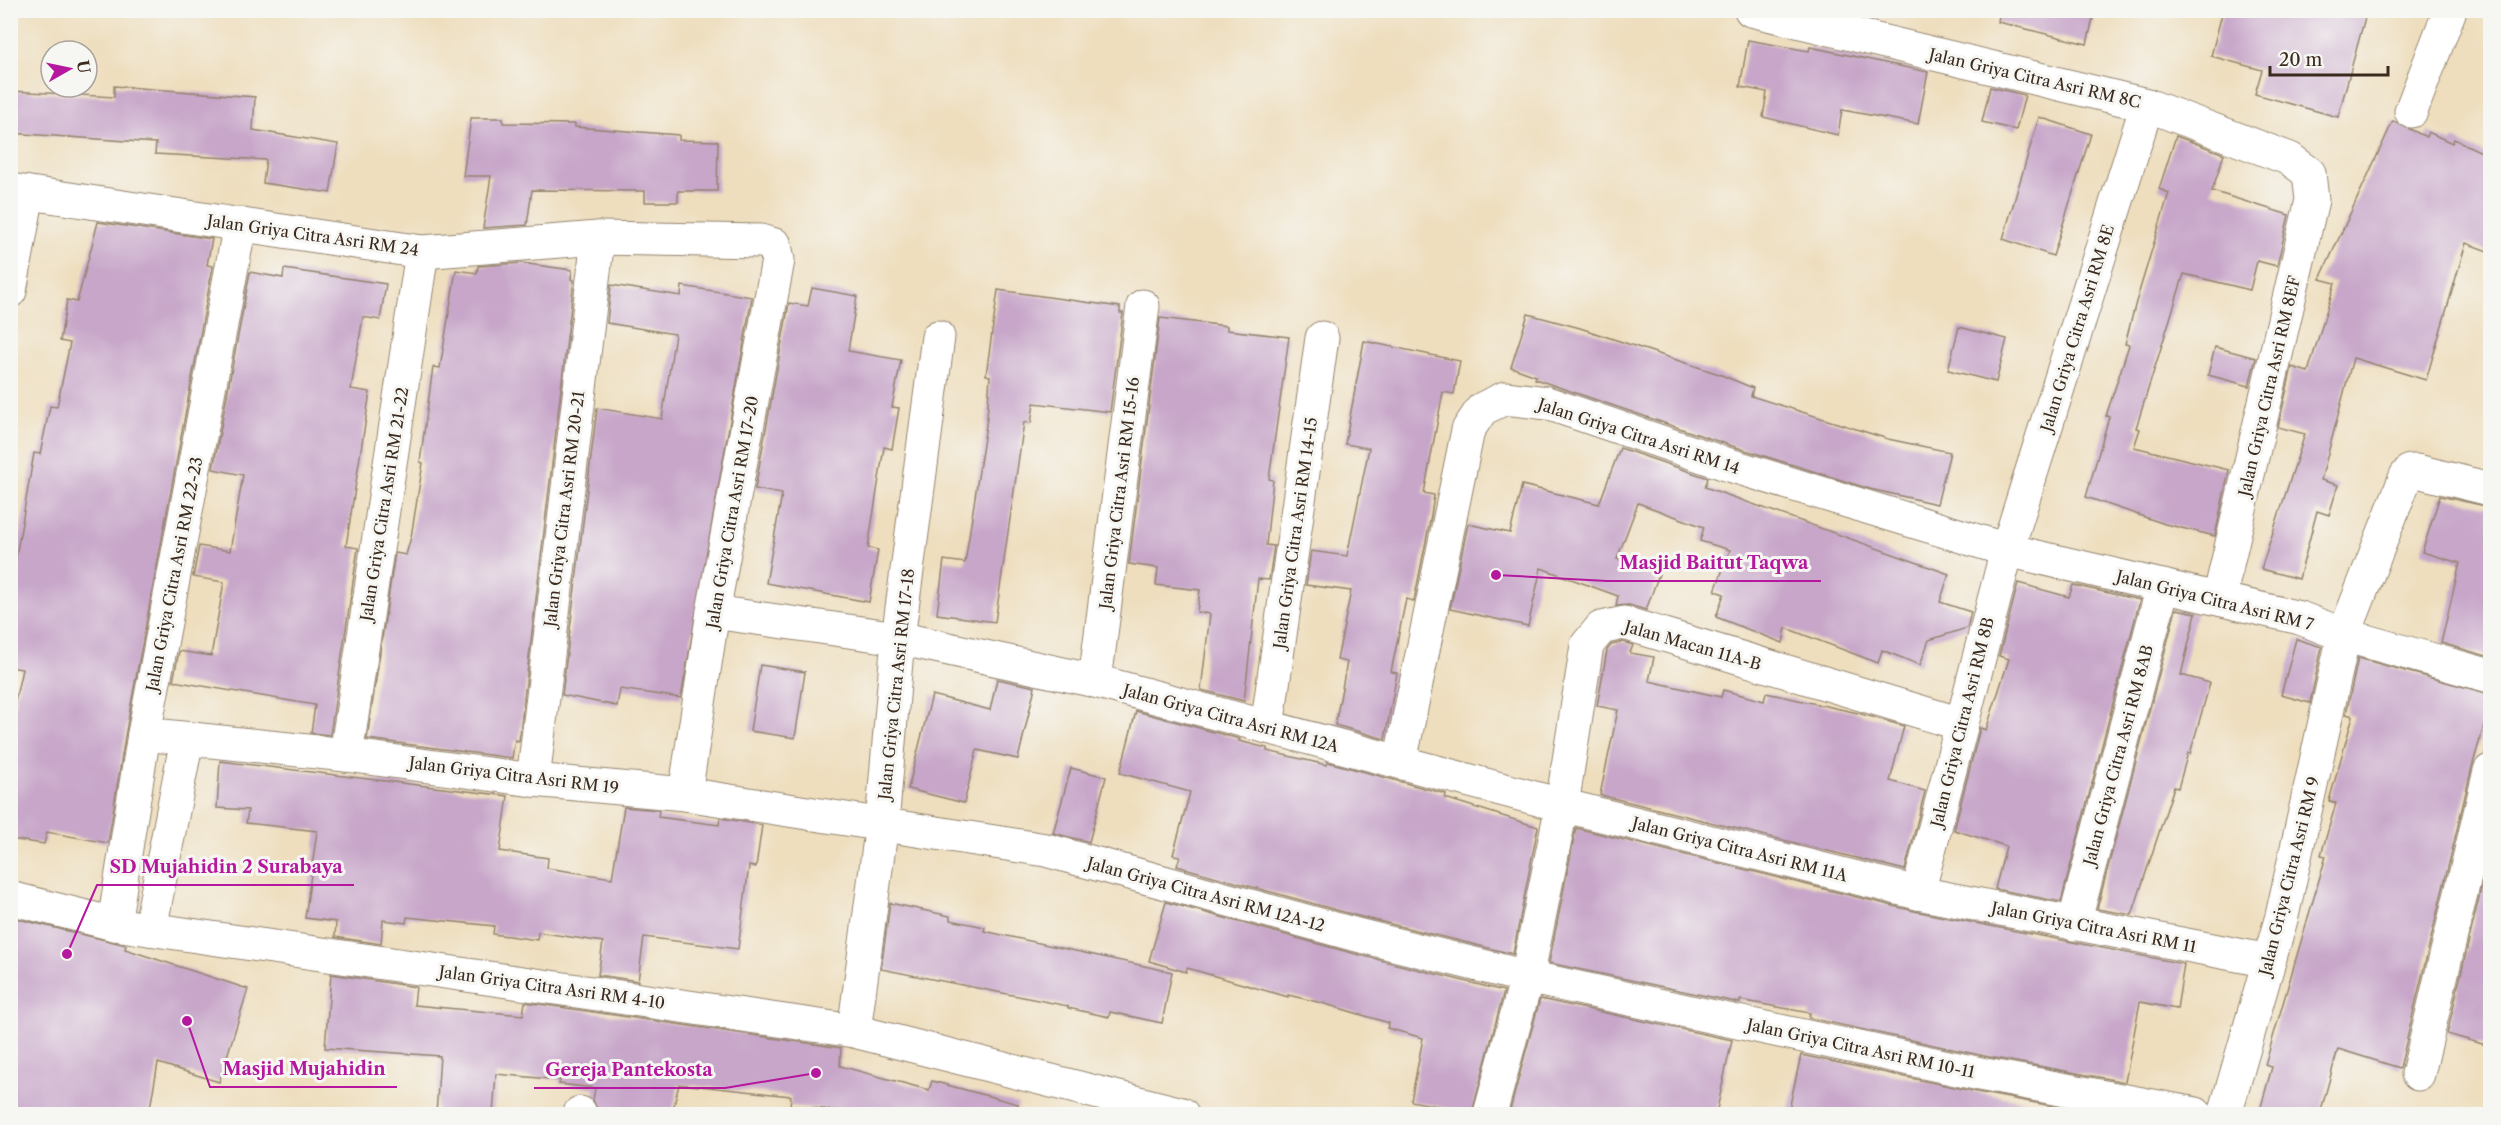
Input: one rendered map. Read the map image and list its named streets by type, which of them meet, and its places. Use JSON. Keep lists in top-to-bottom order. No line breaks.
{"streets":{"street":["Jalan Griya Citra Asri RM 8C","Jalan Griya Citra Asri RM 24","Jalan Griya Citra Asri RM 8E","Jalan Griya Citra Asri RM 8EF","Jalan Griya Citra Asri RM 14","Jalan Griya Citra Asri RM 15-16","Jalan Griya Citra Asri RM 21-22","Jalan Griya Citra Asri RM 20-21","Jalan Griya Citra Asri RM 17-20","Jalan Griya Citra Asri RM 14-15","Jalan Griya Citra Asri RM 22-23","Jalan Griya Citra Asri RM 7","Jalan Macan 11A-B","Jalan Griya Citra Asri RM 17-18","Jalan Griya Citra Asri RM 12A","Jalan Griya Citra Asri RM 8B","Jalan Griya Citra Asri RM 8AB","Jalan Griya Citra Asri RM 19","Jalan Griya Citra Asri RM 11A","Jalan Griya Citra Asri RM 9","Jalan Griya Citra Asri RM 12A-12","Jalan Griya Citra Asri RM 11","Jalan Griya Citra Asri RM 4-10","Jalan Griya Citra Asri RM 10-11"]},"crossings":[["Jalan Griya Citra Asri RM 8C","Jalan Griya Citra Asri RM 8E"],["Jalan Griya Citra Asri RM 8C","Jalan Griya Citra Asri RM 8EF"],["Jalan Griya Citra Asri RM 24","Jalan Griya Citra Asri RM 21-22"],["Jalan Griya Citra Asri RM 24","Jalan Griya Citra Asri RM 20-21"],["Jalan Griya Citra Asri RM 24","Jalan Griya Citra Asri RM 17-20"],["Jalan Griya Citra Asri RM 24","Jalan Griya Citra Asri RM 22-23"],["Jalan Griya Citra Asri RM 8E","Jalan Griya Citra Asri RM 14"],["Jalan Griya Citra Asri RM 8E","Jalan Griya Citra Asri RM 7"],["Jalan Griya Citra Asri RM 8E","Jalan Griya Citra Asri RM 8B"],["Jalan Griya Citra Asri RM 8EF","Jalan Griya Citra Asri RM 7"],["Jalan Griya Citra Asri RM 14","Jalan Griya Citra Asri RM 7"],["Jalan Griya Citra Asri RM 14","Jalan Griya Citra Asri RM 12A"],["Jalan Griya Citra Asri RM 14","Jalan Griya Citra Asri RM 8B"],["Jalan Griya Citra Asri RM 15-16","Jalan Griya Citra Asri RM 12A"],["Jalan Griya Citra Asri RM 21-22","Jalan Griya Citra Asri RM 19"],["Jalan Griya Citra Asri RM 20-21","Jalan Griya Citra Asri RM 19"],["Jalan Griya Citra Asri RM 17-20","Jalan Griya Citra Asri RM 12A"],["Jalan Griya Citra Asri RM 17-20","Jalan Griya Citra Asri RM 19"],["Jalan Griya Citra Asri RM 14-15","Jalan Griya Citra Asri RM 12A"],["Jalan Griya Citra Asri RM 22-23","Jalan Griya Citra Asri RM 19"],["Jalan Griya Citra Asri RM 22-23","Jalan Griya Citra Asri RM 4-10"],["Jalan Griya Citra Asri RM 7","Jalan Griya Citra Asri RM 8B"],["Jalan Griya Citra Asri RM 7","Jalan Griya Citra Asri RM 8AB"],["Jalan Griya Citra Asri RM 7","Jalan Griya Citra Asri RM 9"],["Jalan Macan 11A-B","Jalan Griya Citra Asri RM 12A"],["Jalan Macan 11A-B","Jalan Griya Citra Asri RM 8B"],["Jalan Macan 11A-B","Jalan Griya Citra Asri RM 11A"],["Jalan Macan 11A-B","Jalan Griya Citra Asri RM 12A-12"],["Jalan Macan 11A-B","Jalan Griya Citra Asri RM 10-11"],["Jalan Griya Citra Asri RM 17-18","Jalan Griya Citra Asri RM 12A"],["Jalan Griya Citra Asri RM 17-18","Jalan Griya Citra Asri RM 19"],["Jalan Griya Citra Asri RM 17-18","Jalan Griya Citra Asri RM 12A-12"],["Jalan Griya Citra Asri RM 17-18","Jalan Griya Citra Asri RM 4-10"],["Jalan Griya Citra Asri RM 12A","Jalan Griya Citra Asri RM 11A"],["Jalan Griya Citra Asri RM 8B","Jalan Griya Citra Asri RM 11A"],["Jalan Griya Citra Asri RM 8B","Jalan Griya Citra Asri RM 11"],["Jalan Griya Citra Asri RM 8AB","Jalan Griya Citra Asri RM 11"],["Jalan Griya Citra Asri RM 19","Jalan Griya Citra Asri RM 12A-12"],["Jalan Griya Citra Asri RM 11A","Jalan Griya Citra Asri RM 11"],["Jalan Griya Citra Asri RM 9","Jalan Griya Citra Asri RM 11"],["Jalan Griya Citra Asri RM 12A-12","Jalan Griya Citra Asri RM 10-11"]],"places":["Masjid Baitut Taqwa","SD Mujahidin 2 Surabaya","Masjid Mujahidin","Gereja Pantekosta"],"scale_bar":"20 m","north":"right"}
